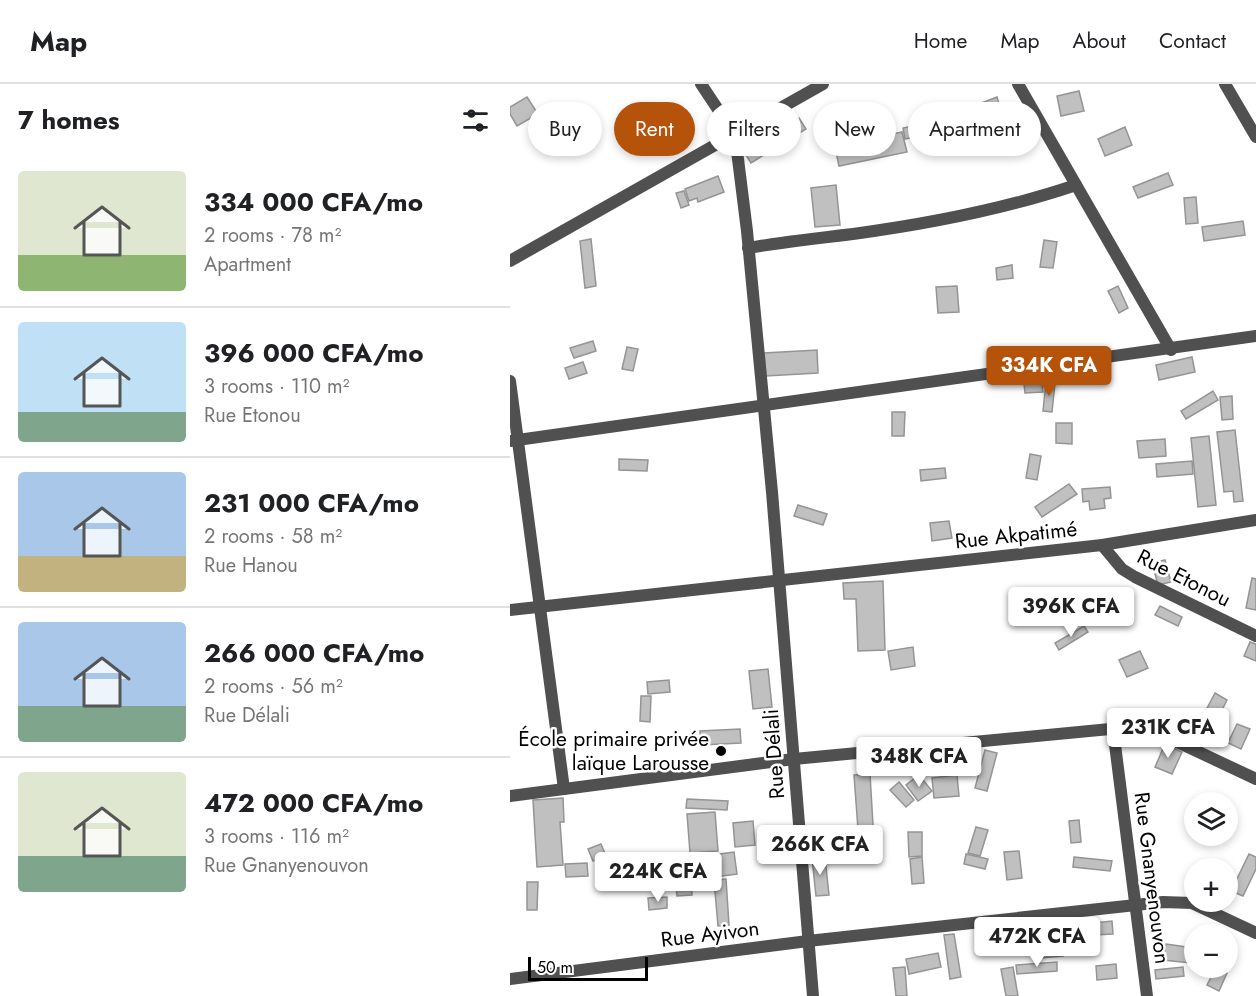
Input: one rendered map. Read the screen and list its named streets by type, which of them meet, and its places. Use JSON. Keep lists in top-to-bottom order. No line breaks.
{"streets":{"street":["Rue Akpatimé","Rue Etonou","Rue Délali","Rue Gnanyenouvon","Rue Ayivon"]},"crossings":[["Rue Akpatimé","Rue Etonou"],["Rue Akpatimé","Rue Délali"],["Rue Délali","Rue Ayivon"],["Rue Gnanyenouvon","Rue Ayivon"]],"places":["École primaire privée laïque Larousse"],"scale_bar":"50 m","page":{"header":"Map","nav":["Home","Map","About","Contact"],"heading":"7 homes","chip":["Buy","Rent","Filters","New","Apartment"],"list":[{"name":"334 000 CFA/mo","note":"2 rooms · 78 m² · Apartment"},{"name":"396 000 CFA/mo","note":"3 rooms · 110 m² · Rue Etonou"},{"name":"231 000 CFA/mo","note":"2 rooms · 58 m² · Rue Hanou"},{"name":"266 000 CFA/mo","note":"2 rooms · 56 m² · Rue Délali"},{"name":"472 000 CFA/mo","note":"3 rooms · 116 m² · Rue Gnanyenouvon"}],"price":["334K CFA","396K CFA","231K CFA","348K CFA","266K CFA","224K CFA","472K CFA"],"map_buttons":["+","−"],"scale":"50 m"}}
